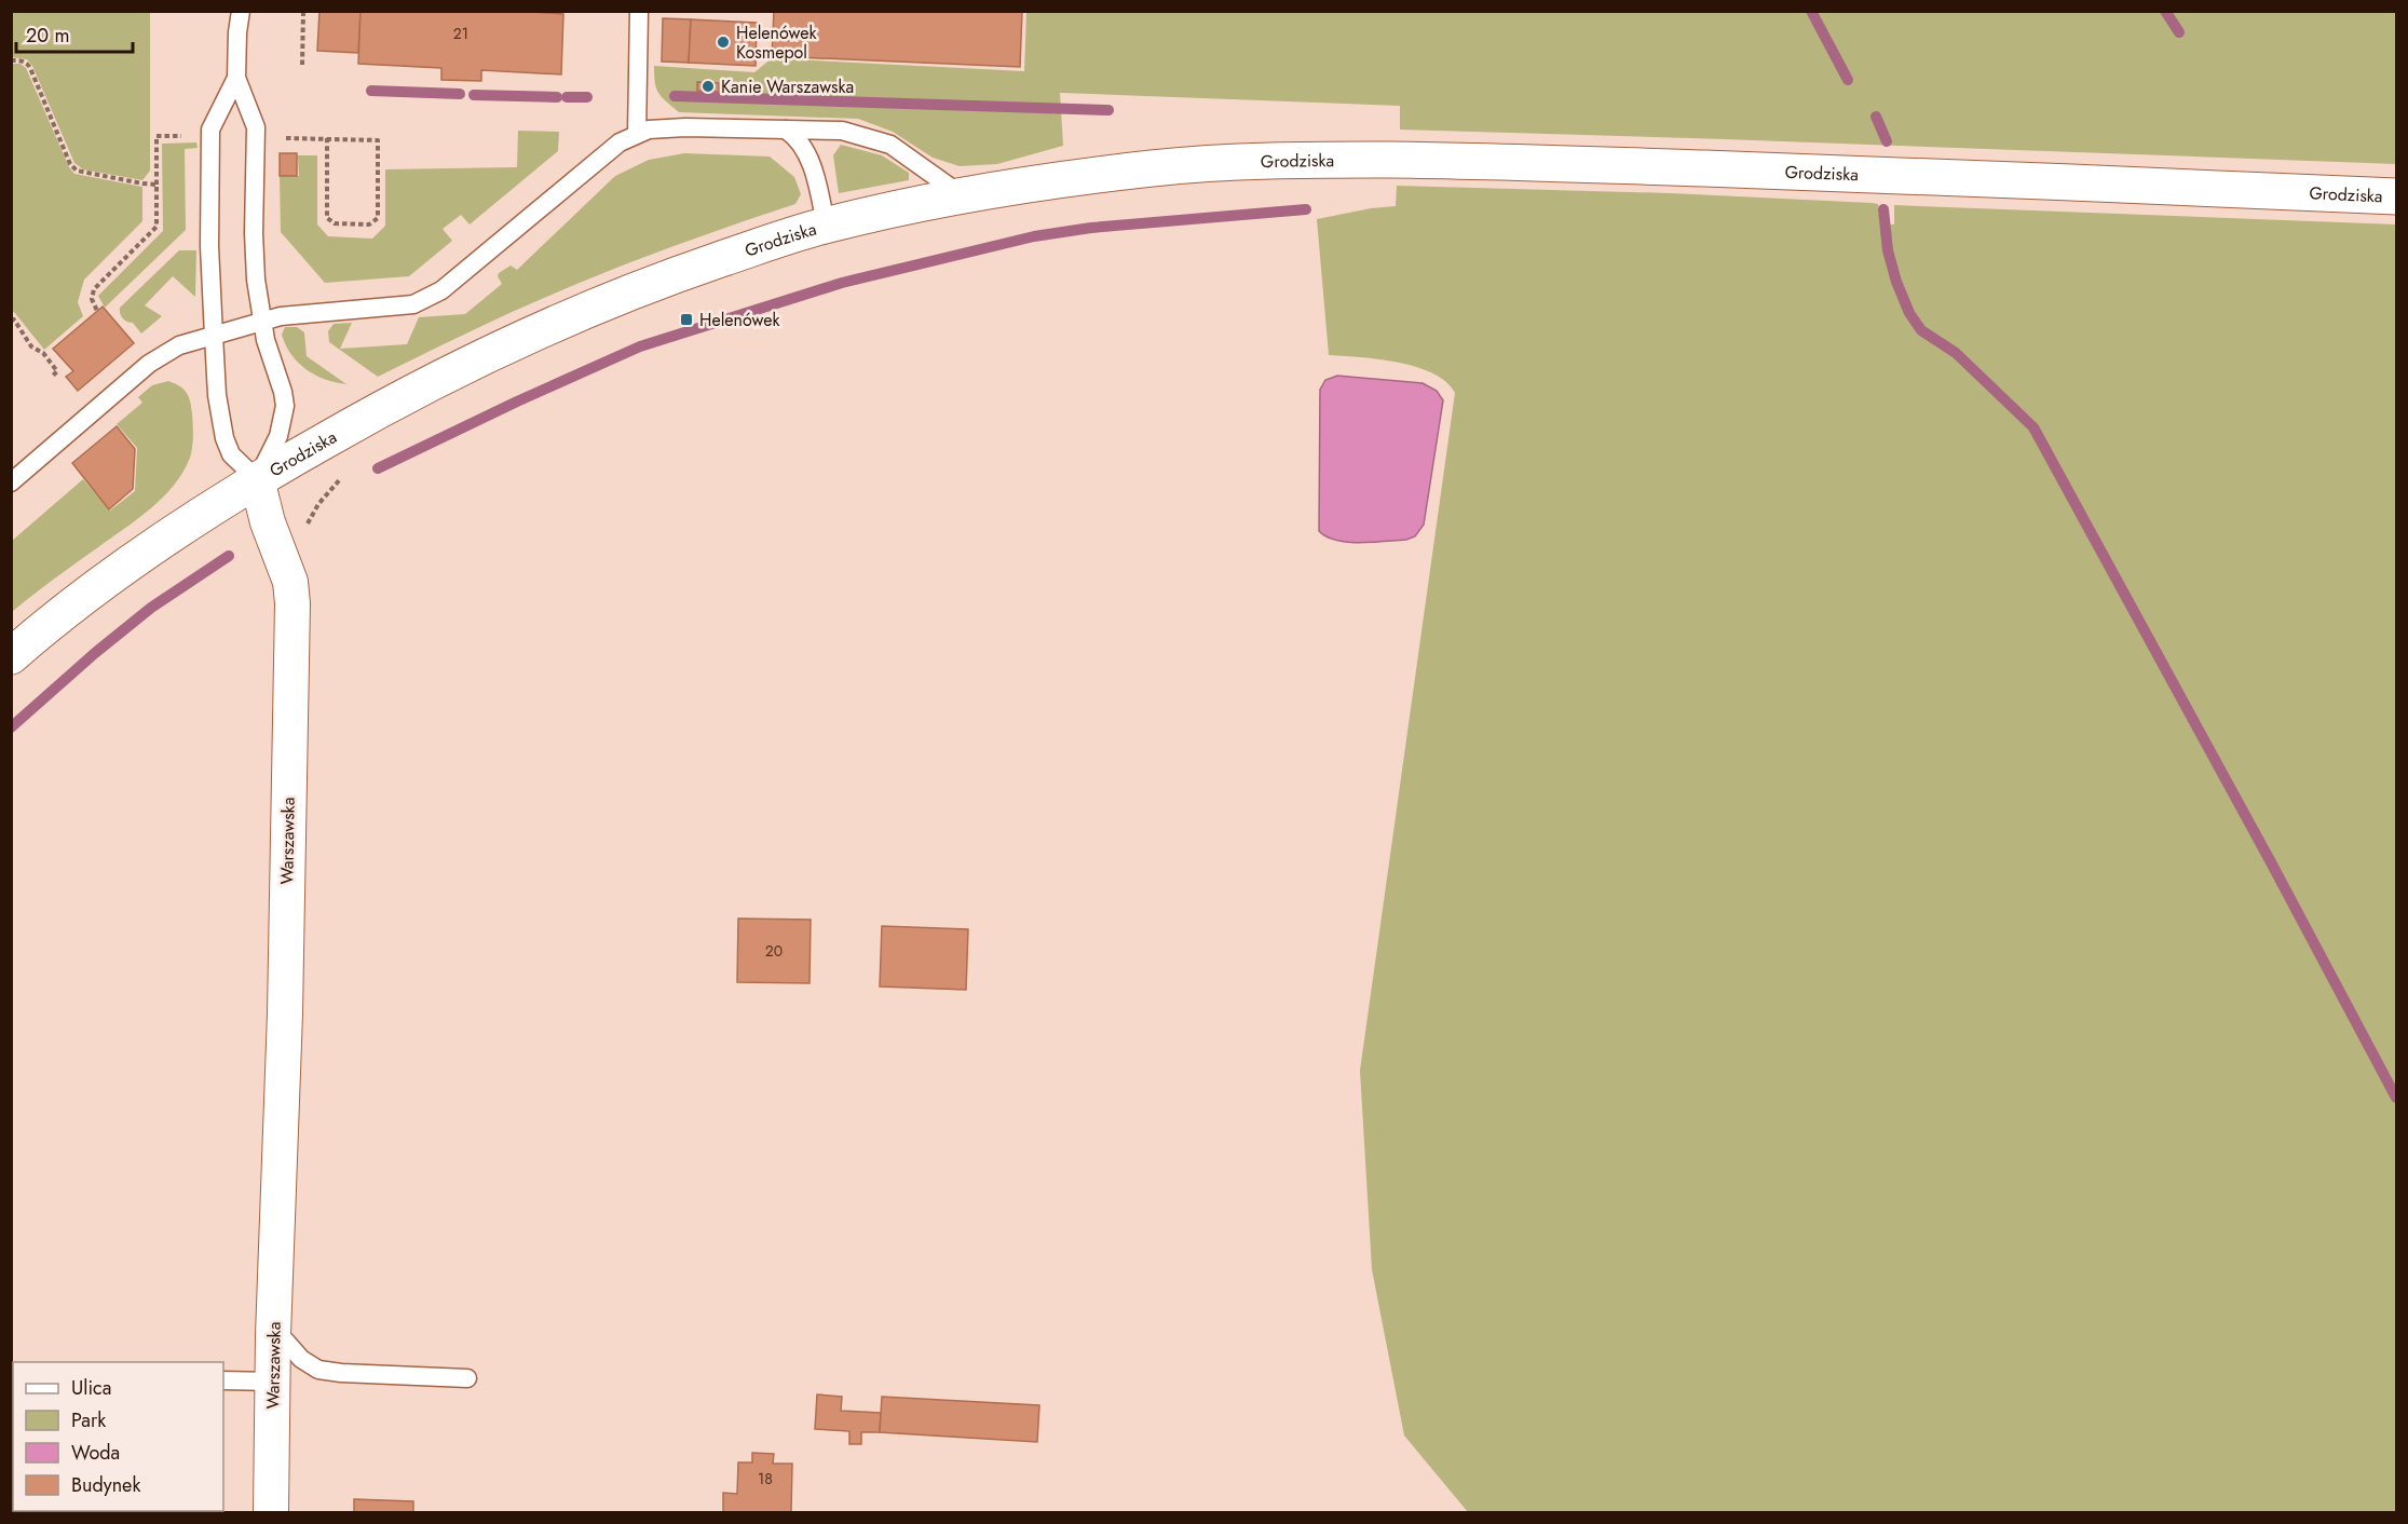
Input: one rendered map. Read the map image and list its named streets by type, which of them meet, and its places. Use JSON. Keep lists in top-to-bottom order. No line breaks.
{"streets":{"main road":["Grodziska"],"street":["Warszawska"]},"crossings":[["Grodziska","Warszawska"]],"places":{"other":["Helenówek Kosmepol","Kanie Warszawska"],"transit":["Helenówek"]},"house_numbers":["21","20","18"],"legend":["Ulica","Park","Woda","Budynek"],"scale_bar":"20 m"}
